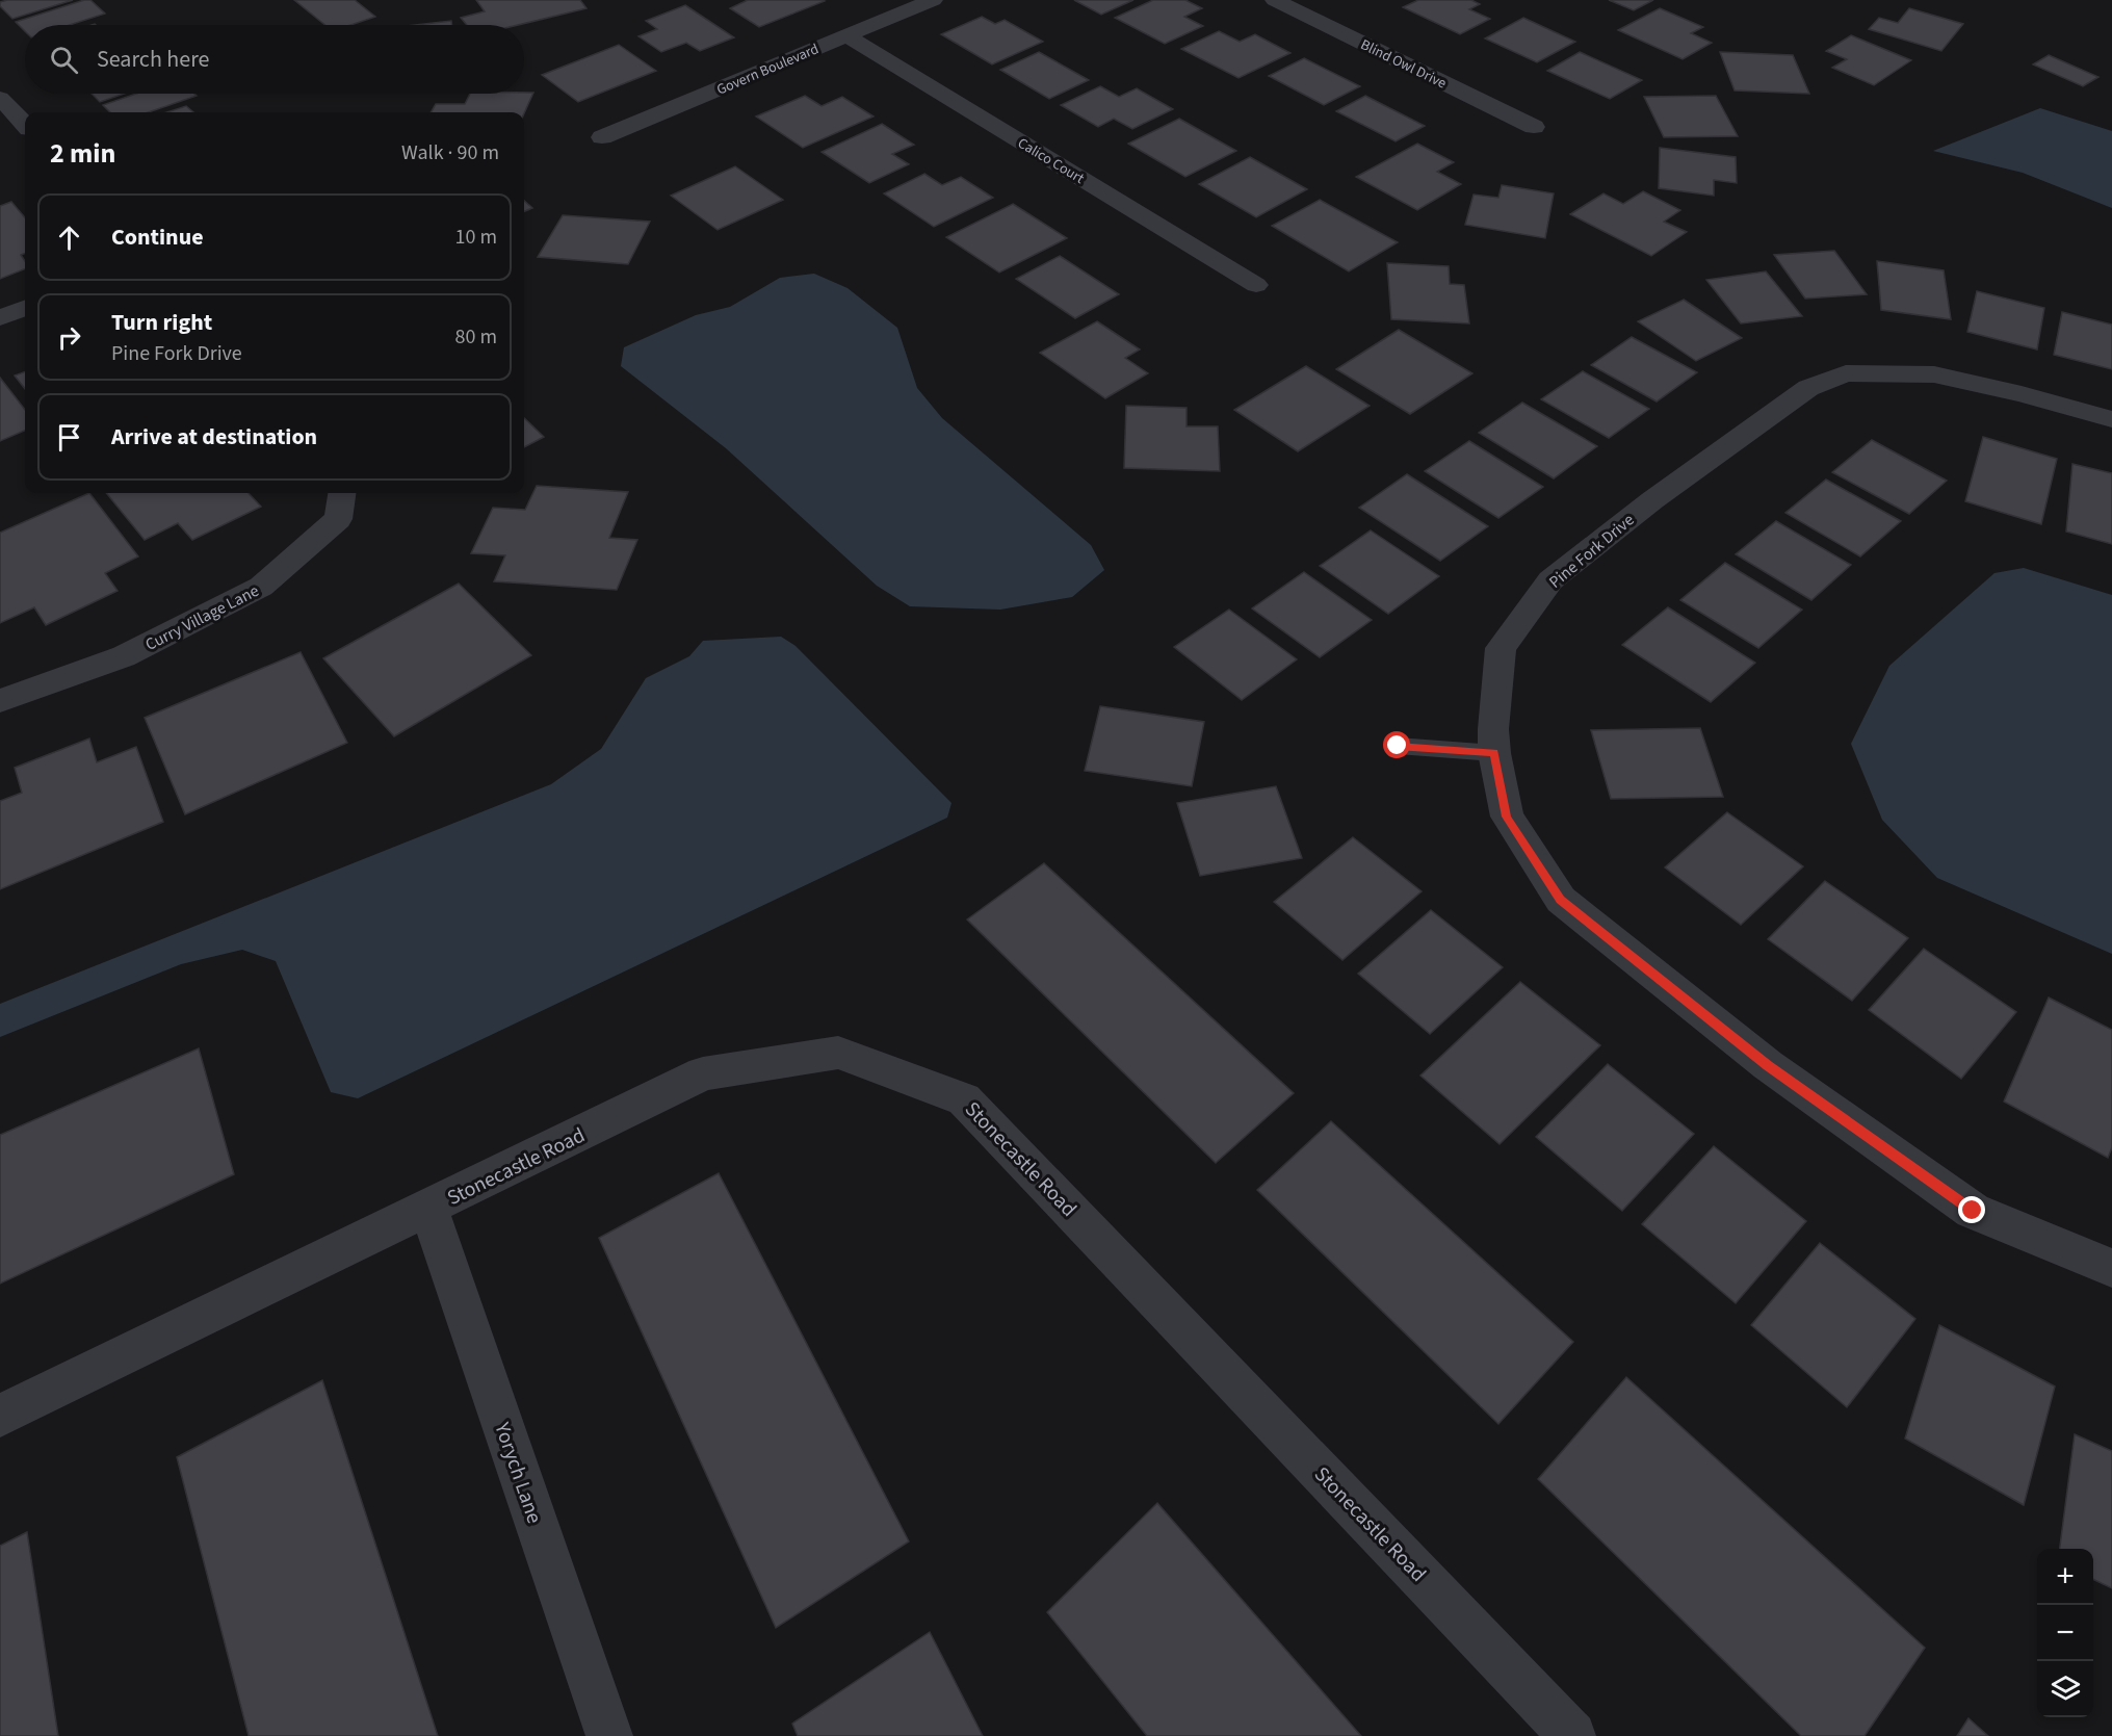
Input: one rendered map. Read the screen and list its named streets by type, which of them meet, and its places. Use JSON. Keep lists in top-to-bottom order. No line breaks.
{"streets":{"street":["Blind Owl Drive","Govern Boulevard","Calico Court","Pine Fork Drive","Curry Village Lane","Stonecastle Road","Yorych Lane"]},"crossings":[["Govern Boulevard","Calico Court"],["Stonecastle Road","Yorych Lane"]],"page":{"search":"Search here","heading":["2 min","Walk · 90 m"],"list":[["Continue","10 m"],["Turn right","Pine Fork Drive","80 m"],"Arrive at destination"],"map_buttons":["+","−"]}}
